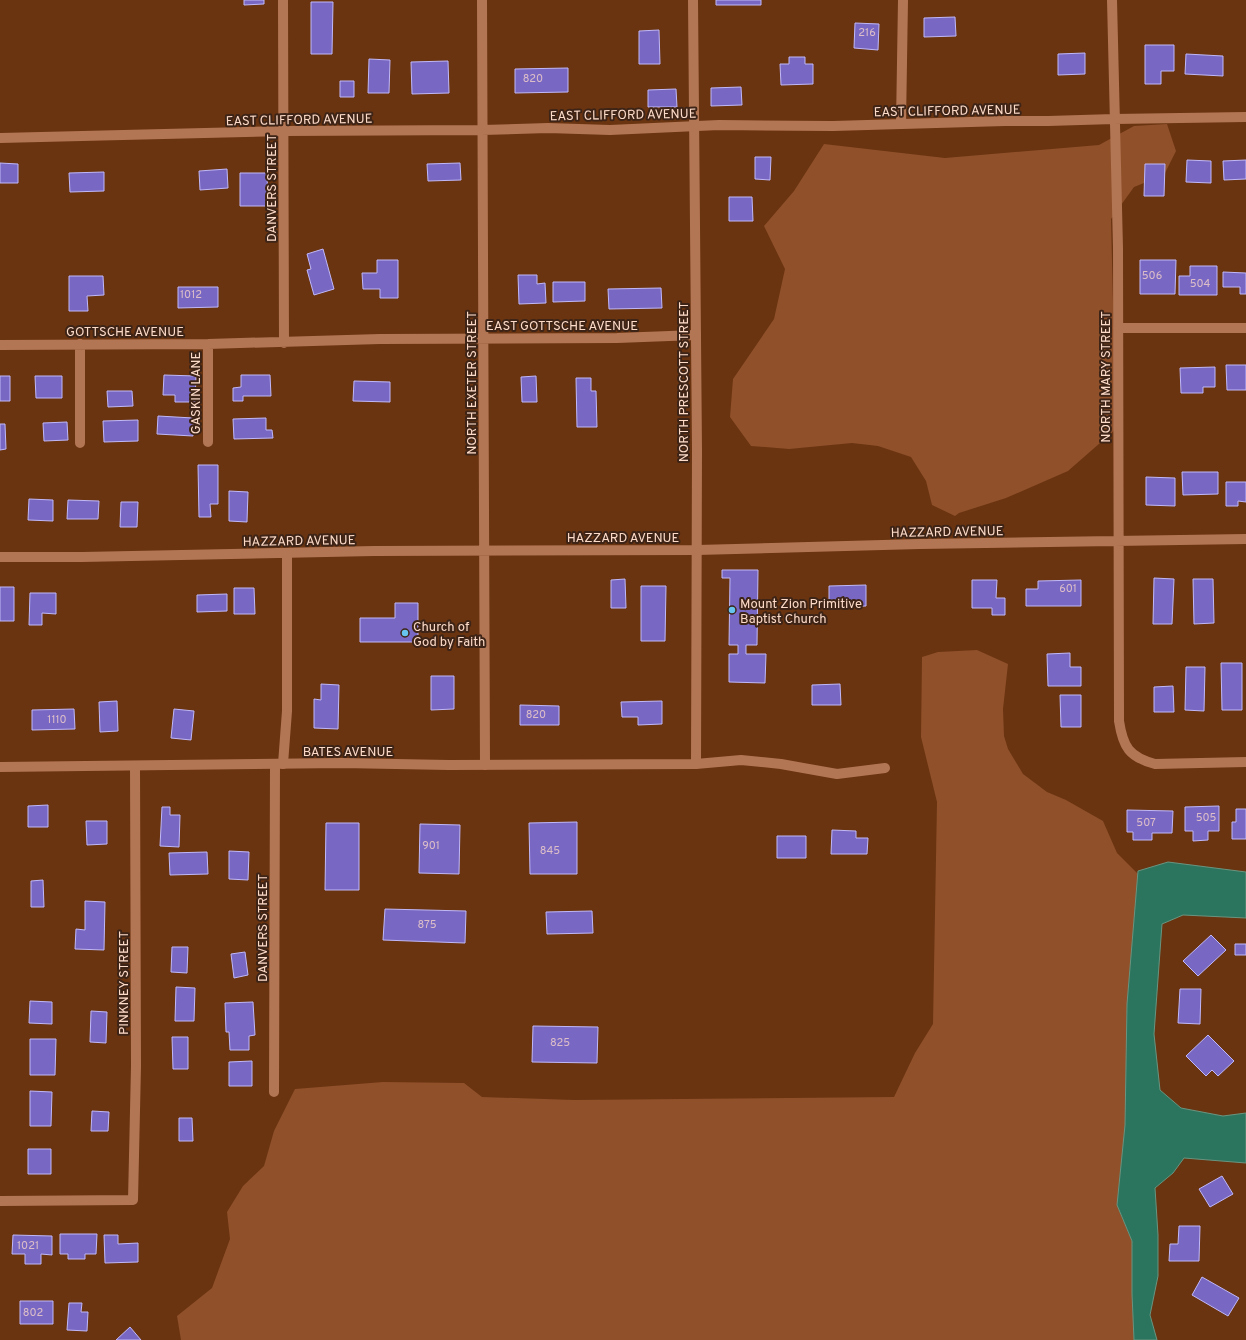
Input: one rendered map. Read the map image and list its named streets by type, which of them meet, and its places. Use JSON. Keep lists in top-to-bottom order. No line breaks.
{"streets":{"street":["EAST CLIFFORD AVENUE","DANVERS STREET","EAST GOTTSCHE AVENUE","GOTTSCHE AVENUE","NORTH MARY STREET","NORTH PRESCOTT STREET","NORTH EXETER STREET","GASKIN LANE","HAZZARD AVENUE","BATES AVENUE","PINKNEY STREET"]},"crossings":[["EAST CLIFFORD AVENUE","DANVERS STREET"],["EAST CLIFFORD AVENUE","NORTH MARY STREET"],["EAST CLIFFORD AVENUE","NORTH PRESCOTT STREET"],["EAST CLIFFORD AVENUE","NORTH EXETER STREET"],["DANVERS STREET","EAST GOTTSCHE AVENUE"],["DANVERS STREET","GOTTSCHE AVENUE"],["DANVERS STREET","HAZZARD AVENUE"],["DANVERS STREET","BATES AVENUE"],["EAST GOTTSCHE AVENUE","GOTTSCHE AVENUE"],["EAST GOTTSCHE AVENUE","NORTH PRESCOTT STREET"],["EAST GOTTSCHE AVENUE","NORTH EXETER STREET"],["GOTTSCHE AVENUE","GASKIN LANE"],["NORTH MARY STREET","HAZZARD AVENUE"],["NORTH PRESCOTT STREET","HAZZARD AVENUE"],["NORTH PRESCOTT STREET","BATES AVENUE"],["NORTH EXETER STREET","HAZZARD AVENUE"],["NORTH EXETER STREET","BATES AVENUE"],["BATES AVENUE","PINKNEY STREET"]],"places":["Mount Zion Primitive Baptist Church","Church of God by Faith"],"house_numbers":["216","820","506","504","1012","601","820","1110","505","507","901","845","875","825","1021","802"]}
